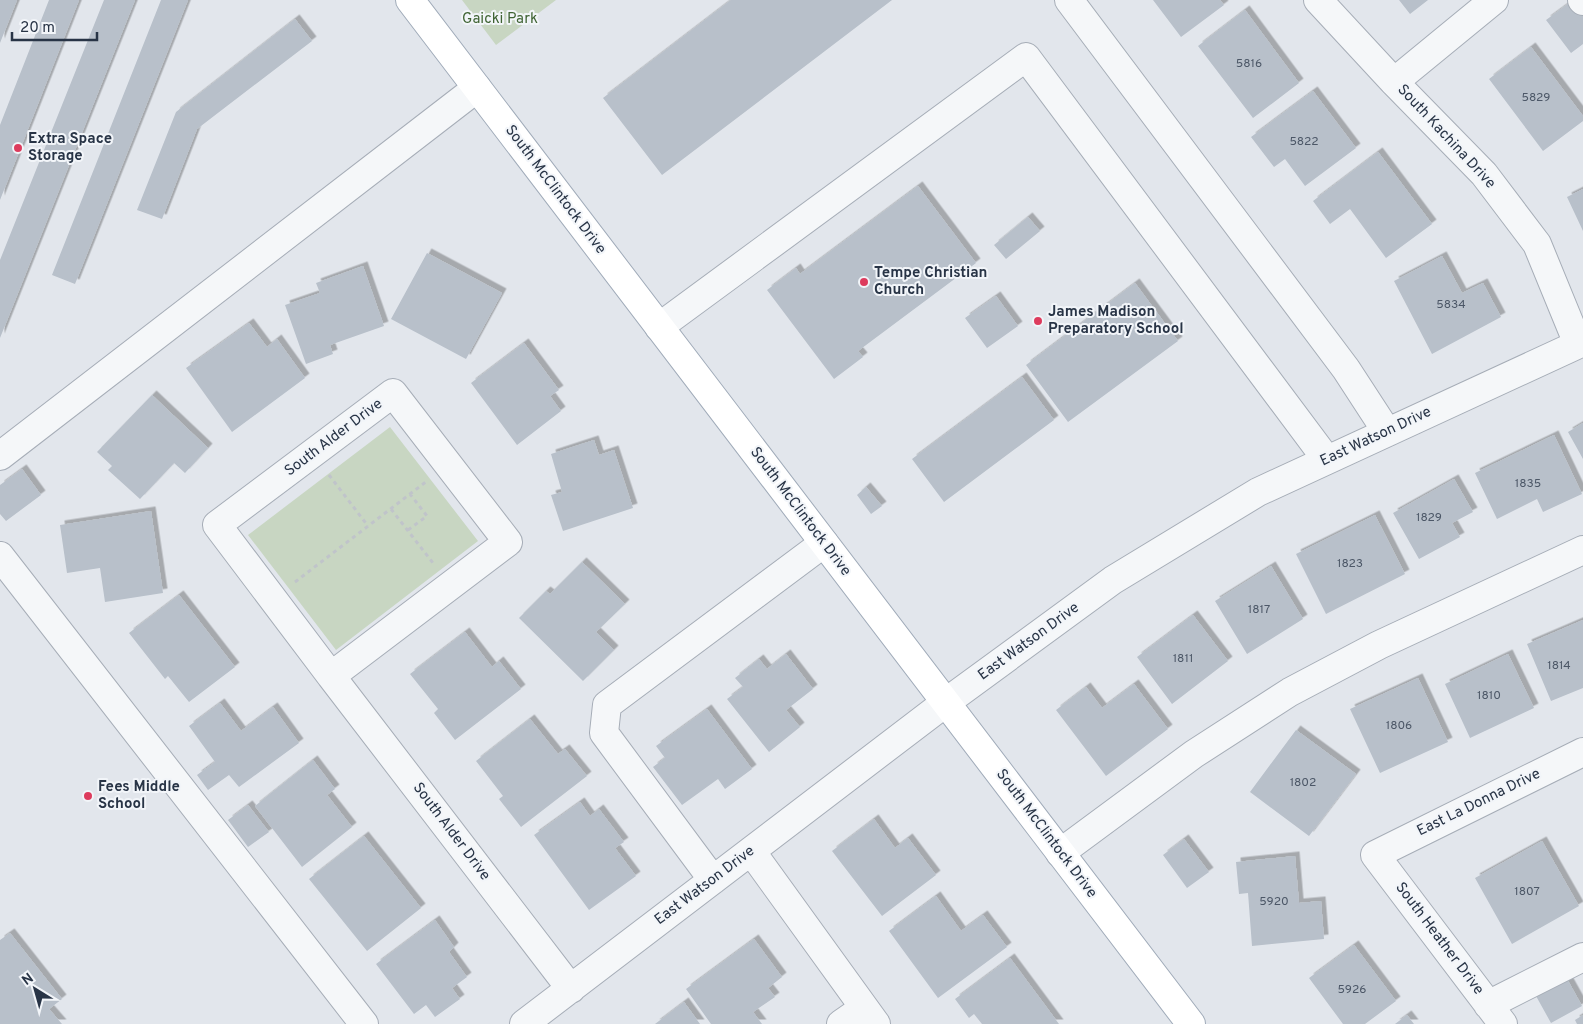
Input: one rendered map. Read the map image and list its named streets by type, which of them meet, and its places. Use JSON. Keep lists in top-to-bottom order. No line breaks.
{"streets":{"main road":["South McClintock Drive"],"street":["South Kachina Drive","East Watson Drive","South Alder Drive","East La Donna Drive","South Heather Drive"]},"crossings":[["South Kachina Drive","East Watson Drive"],["South McClintock Drive","East Watson Drive"],["East Watson Drive","South Alder Drive"],["East La Donna Drive","South Heather Drive"]],"parks":["Gaicki Park"],"places":["Extra Space Storage","Tempe Christian Church","James Madison Preparatory School","Fees Middle School"],"house_numbers":["5816","5829","5822","5834","1835","1829","1823","1817","1811","1814","1810","1806","1802","1807","5920","5926"],"scale_bar":"20 m","north":"top left"}
